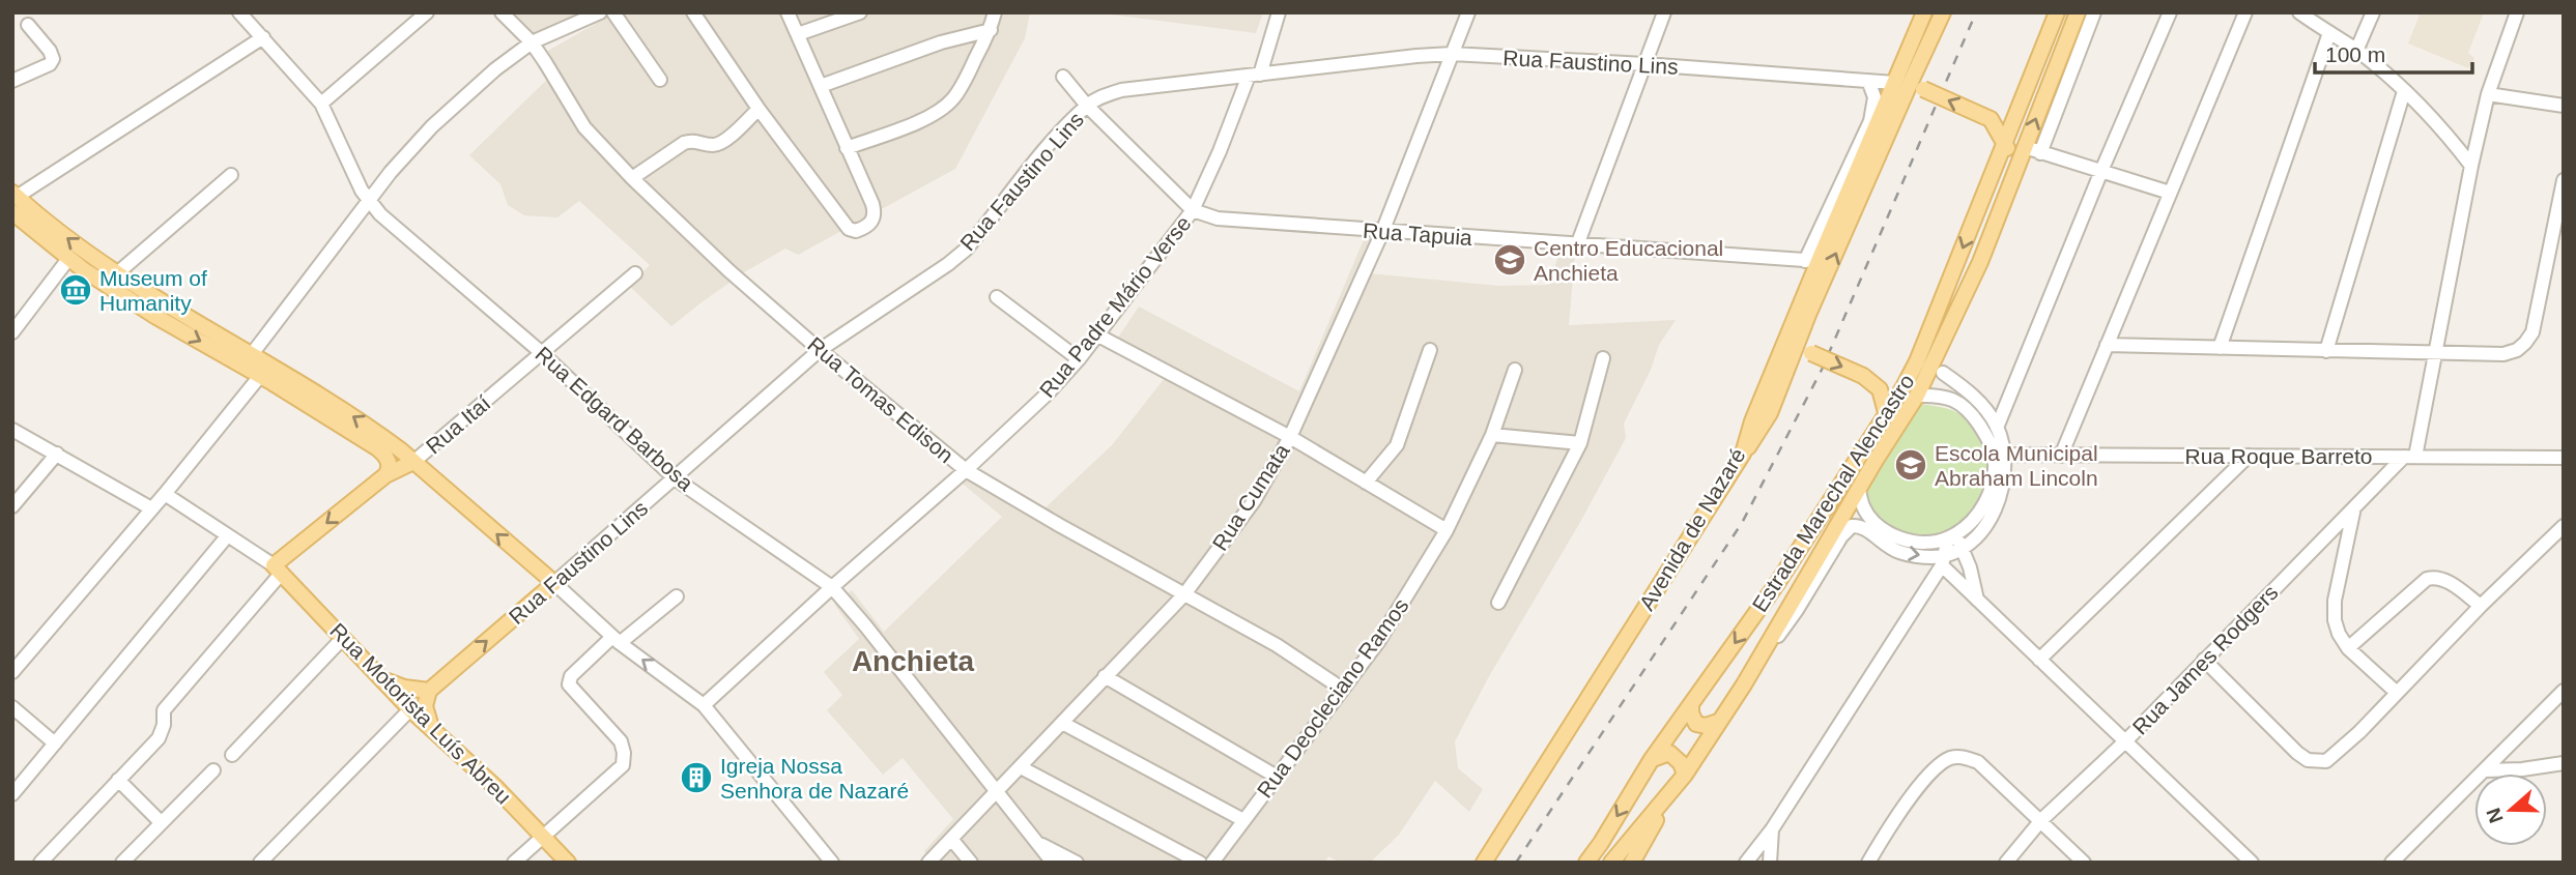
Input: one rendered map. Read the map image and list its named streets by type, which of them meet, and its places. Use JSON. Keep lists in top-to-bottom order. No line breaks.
{"streets":{"main road":["Rua Faustino Lins","Rua Itaí","Estrada Marechal Alencastro","Avenida de Nazaré","Rua Motorista Luís Abreu"],"street":["Rua Tapuia","Rua Padre Mário Verse","Rua Tomas Edison","Rua Edgard Barbosa","Rua Roque Barreto","Rua Cumata","Rua James Rodgers","Rua Deocleciano Ramos"]},"crossings":[["Rua Faustino Lins","Rua Padre Mário Verse"],["Rua Faustino Lins","Rua Tomas Edison"],["Rua Faustino Lins","Rua Edgard Barbosa"],["Rua Faustino Lins","Rua Cumata"],["Rua Faustino Lins","Avenida de Nazaré"],["Rua Tapuia","Rua Padre Mário Verse"],["Rua Tapuia","Rua Cumata"],["Rua Tapuia","Avenida de Nazaré"],["Rua Padre Mário Verse","Rua Tomas Edison"],["Rua Padre Mário Verse","Rua Edgard Barbosa"],["Rua Tomas Edison","Rua Cumata"],["Rua Tomas Edison","Rua Deocleciano Ramos"],["Rua Edgard Barbosa","Rua Itaí"],["Rua Edgard Barbosa","Rua Cumata"],["Rua Itaí","Rua Motorista Luís Abreu"],["Rua Roque Barreto","Estrada Marechal Alencastro"],["Rua Roque Barreto","Rua James Rodgers"]],"districts":["Anchieta"],"places":{"school or university":["Centro Educacional Anchieta","Escola Municipal Abraham Lincoln"],"museum":["Museum of Humanity"],"building":["Igreja Nossa Senhora de Nazaré"]},"scale_bar":"100 m","north":"left"}
